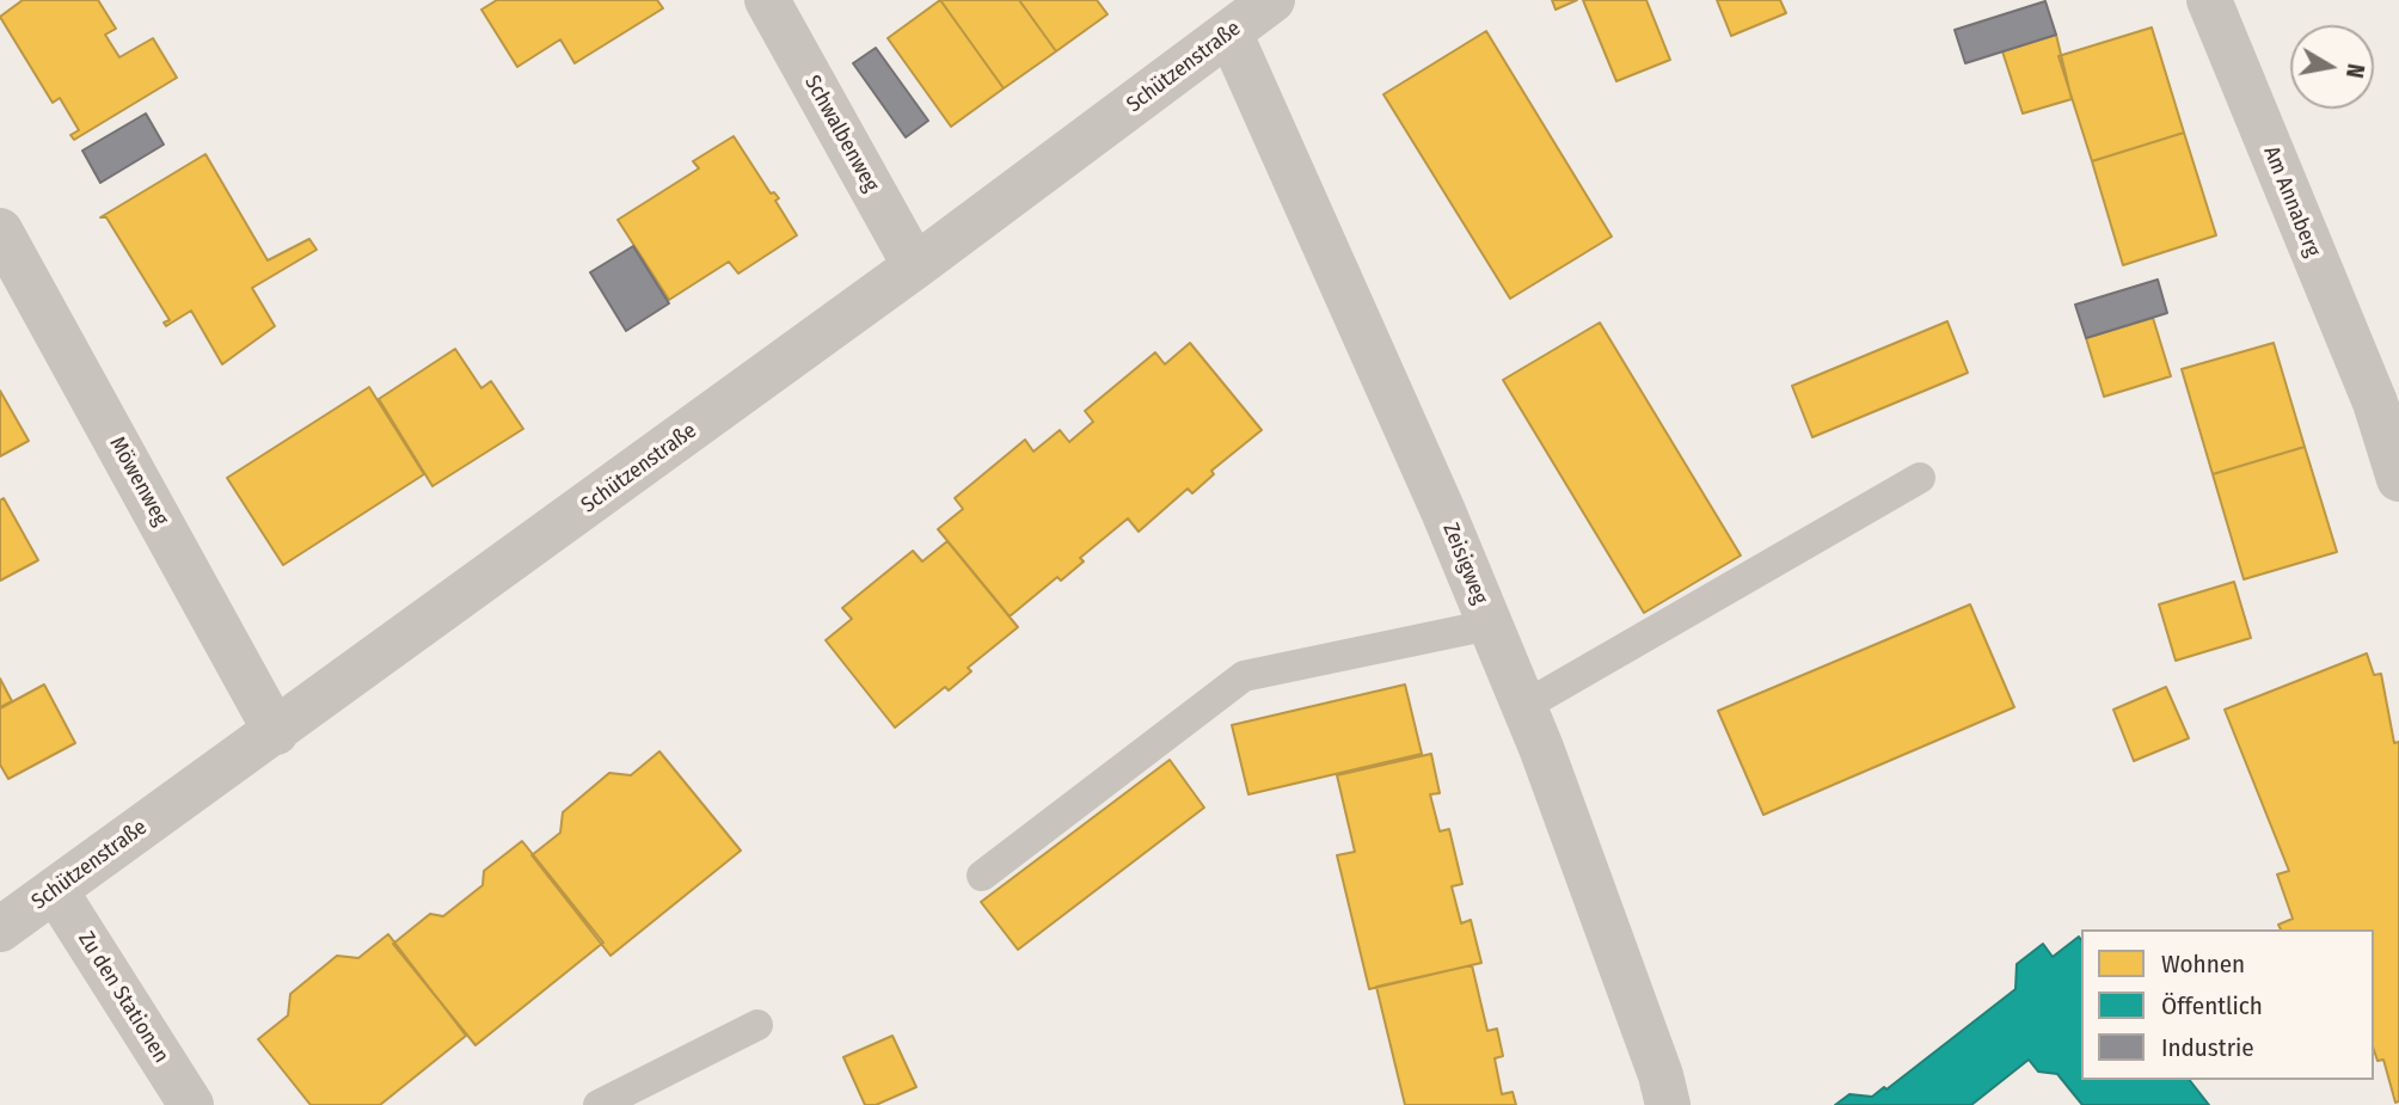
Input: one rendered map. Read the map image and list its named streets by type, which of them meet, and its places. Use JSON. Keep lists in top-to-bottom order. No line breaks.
{"streets":{"street":["Schützenstraße","Schwalbenweg","Am Annaberg","Möwenweg","Zeisigweg","Zu den Stationen"]},"crossings":[["Schützenstraße","Schwalbenweg"],["Schützenstraße","Möwenweg"],["Schützenstraße","Zeisigweg"],["Schützenstraße","Zu den Stationen"]],"legend":["Wohnen","Öffentlich","Industrie"],"north":"right"}
